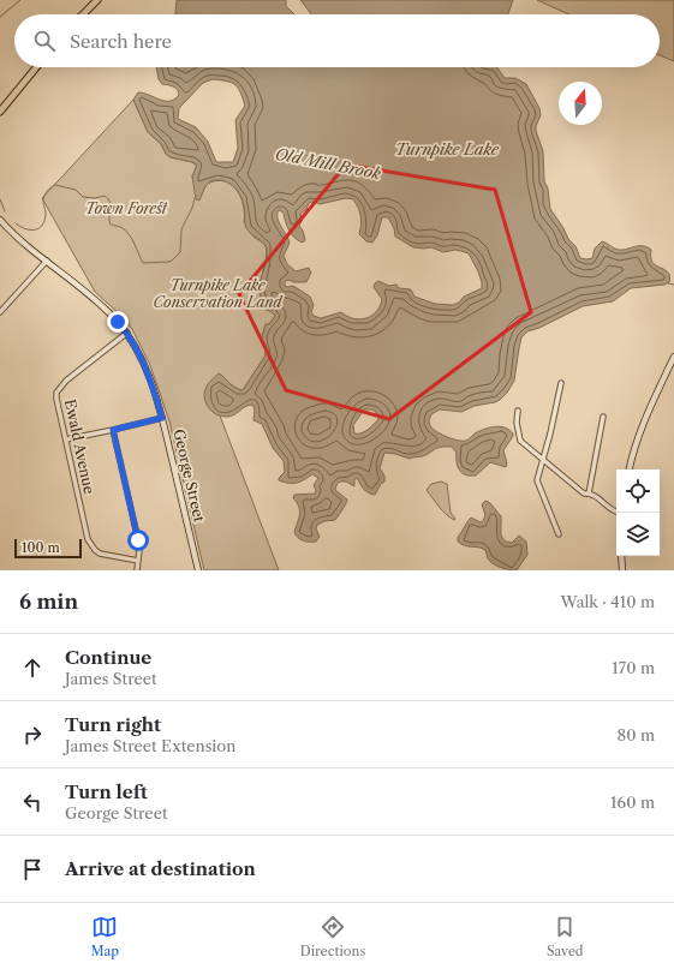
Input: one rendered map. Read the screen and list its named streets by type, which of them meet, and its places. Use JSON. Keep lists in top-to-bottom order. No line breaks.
{"streets":{"street":["Ewald Avenue","George Street"]},"crossings":[["Ewald Avenue","George Street"]],"water":["Turnpike Lake","Old Mill Brook"],"parks":["Town Forest","Turnpike Lake Conservation Land"],"scale_bar":"100 m","north":"top","page":{"search":"Search here","scale":"100 m","heading":["6 min","Walk · 410 m"],"list":[["Continue","James Street","170 m"],["Turn right","James Street Extension","80 m"],["Turn left","George Street","160 m"],"Arrive at destination"],"nav":["Map","Directions","Saved"]}}
